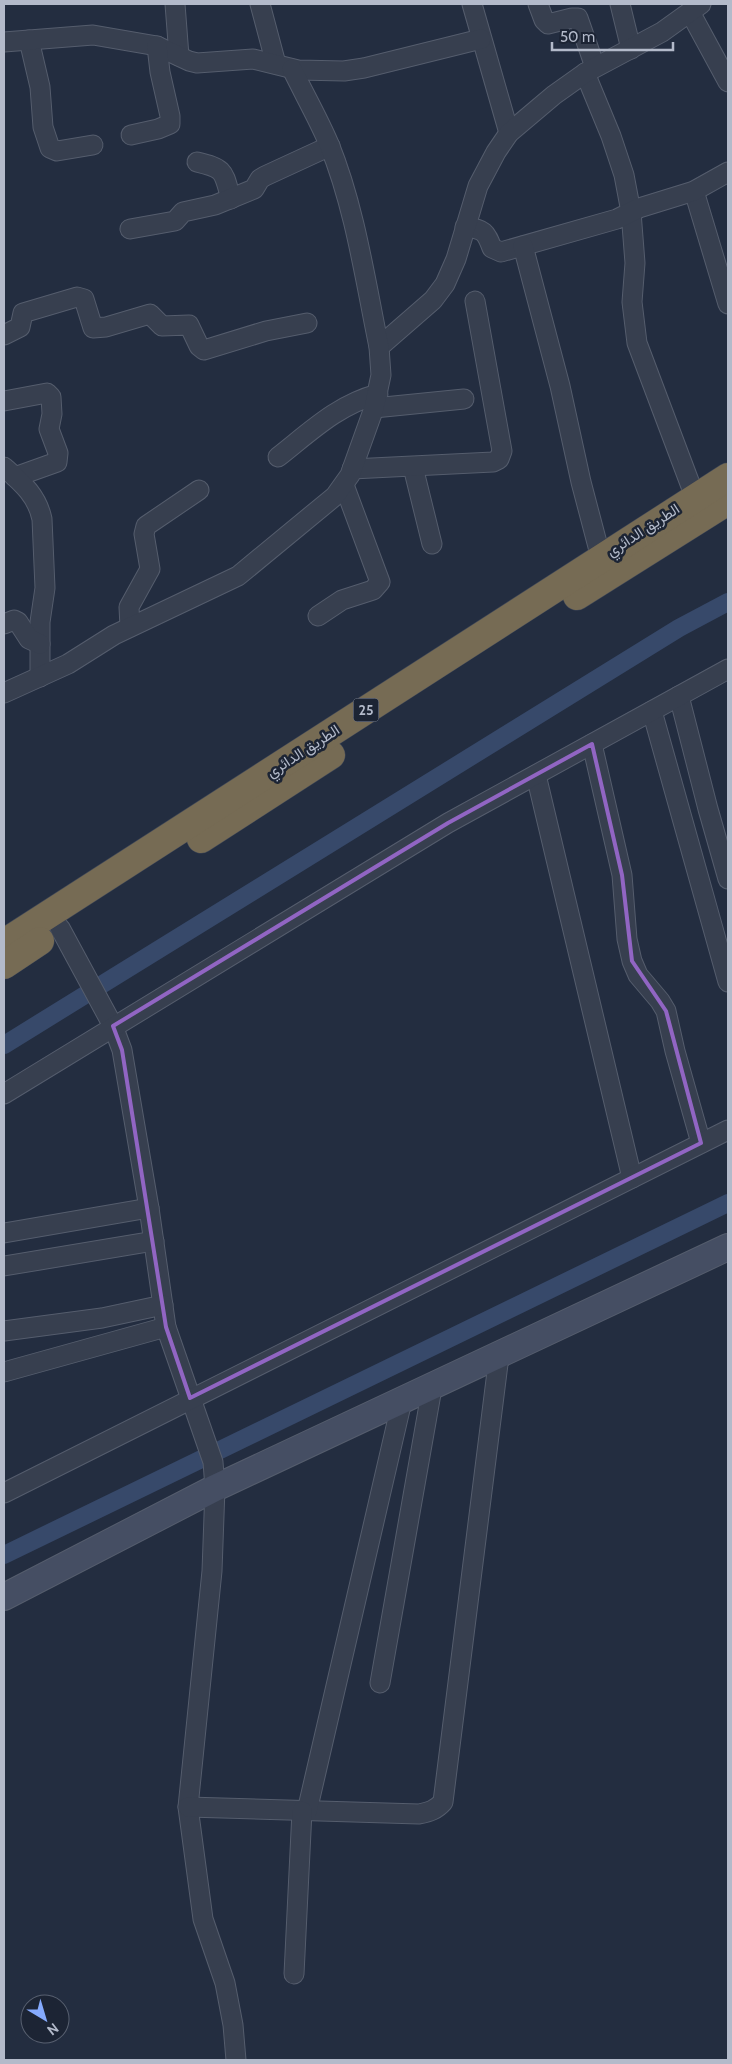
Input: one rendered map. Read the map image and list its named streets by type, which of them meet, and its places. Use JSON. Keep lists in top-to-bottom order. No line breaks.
{"streets":{"highway":["الطريق الدائري","25"]},"scale_bar":"50 m","north":"bottom right"}
